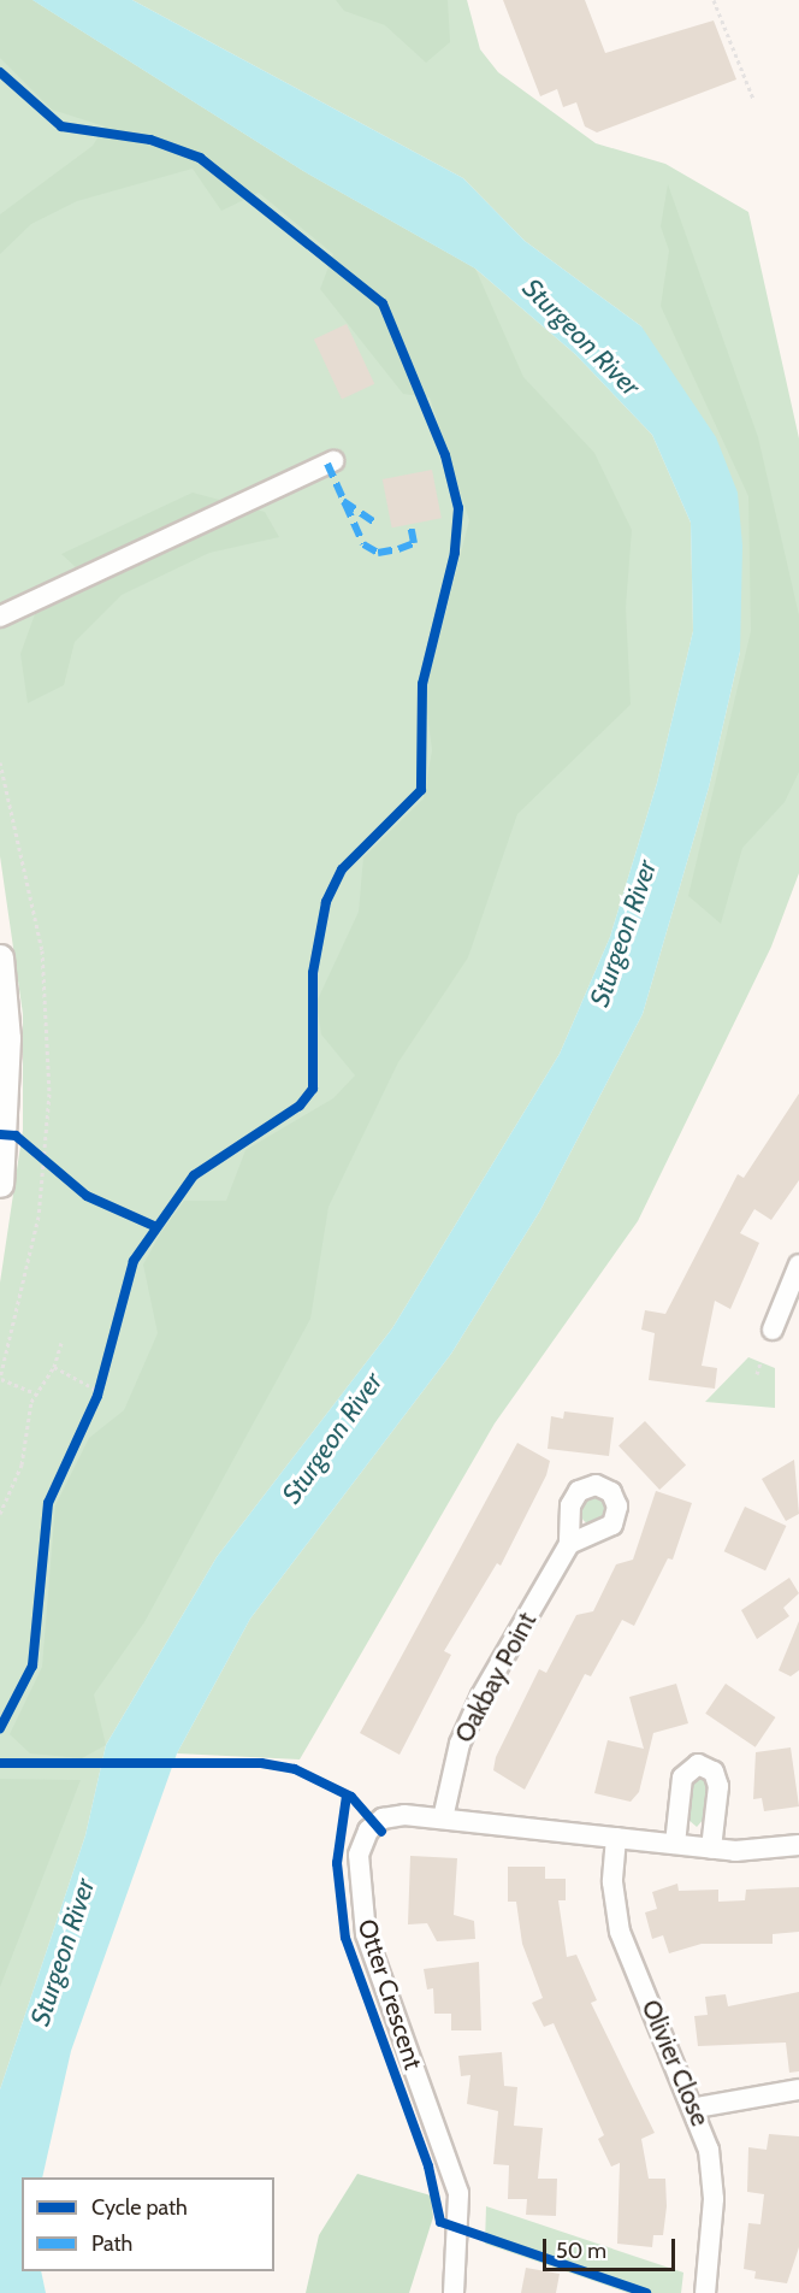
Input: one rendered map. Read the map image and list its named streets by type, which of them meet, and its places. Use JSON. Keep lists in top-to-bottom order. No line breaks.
{"streets":{"street":["Oakbay Point","Otter Crescent","Olivier Close"]},"crossings":[["Oakbay Point","Otter Crescent"],["Otter Crescent","Olivier Close"]],"water":["Sturgeon River"],"legend":["Cycle path","Path"],"scale_bar":"50 m"}
